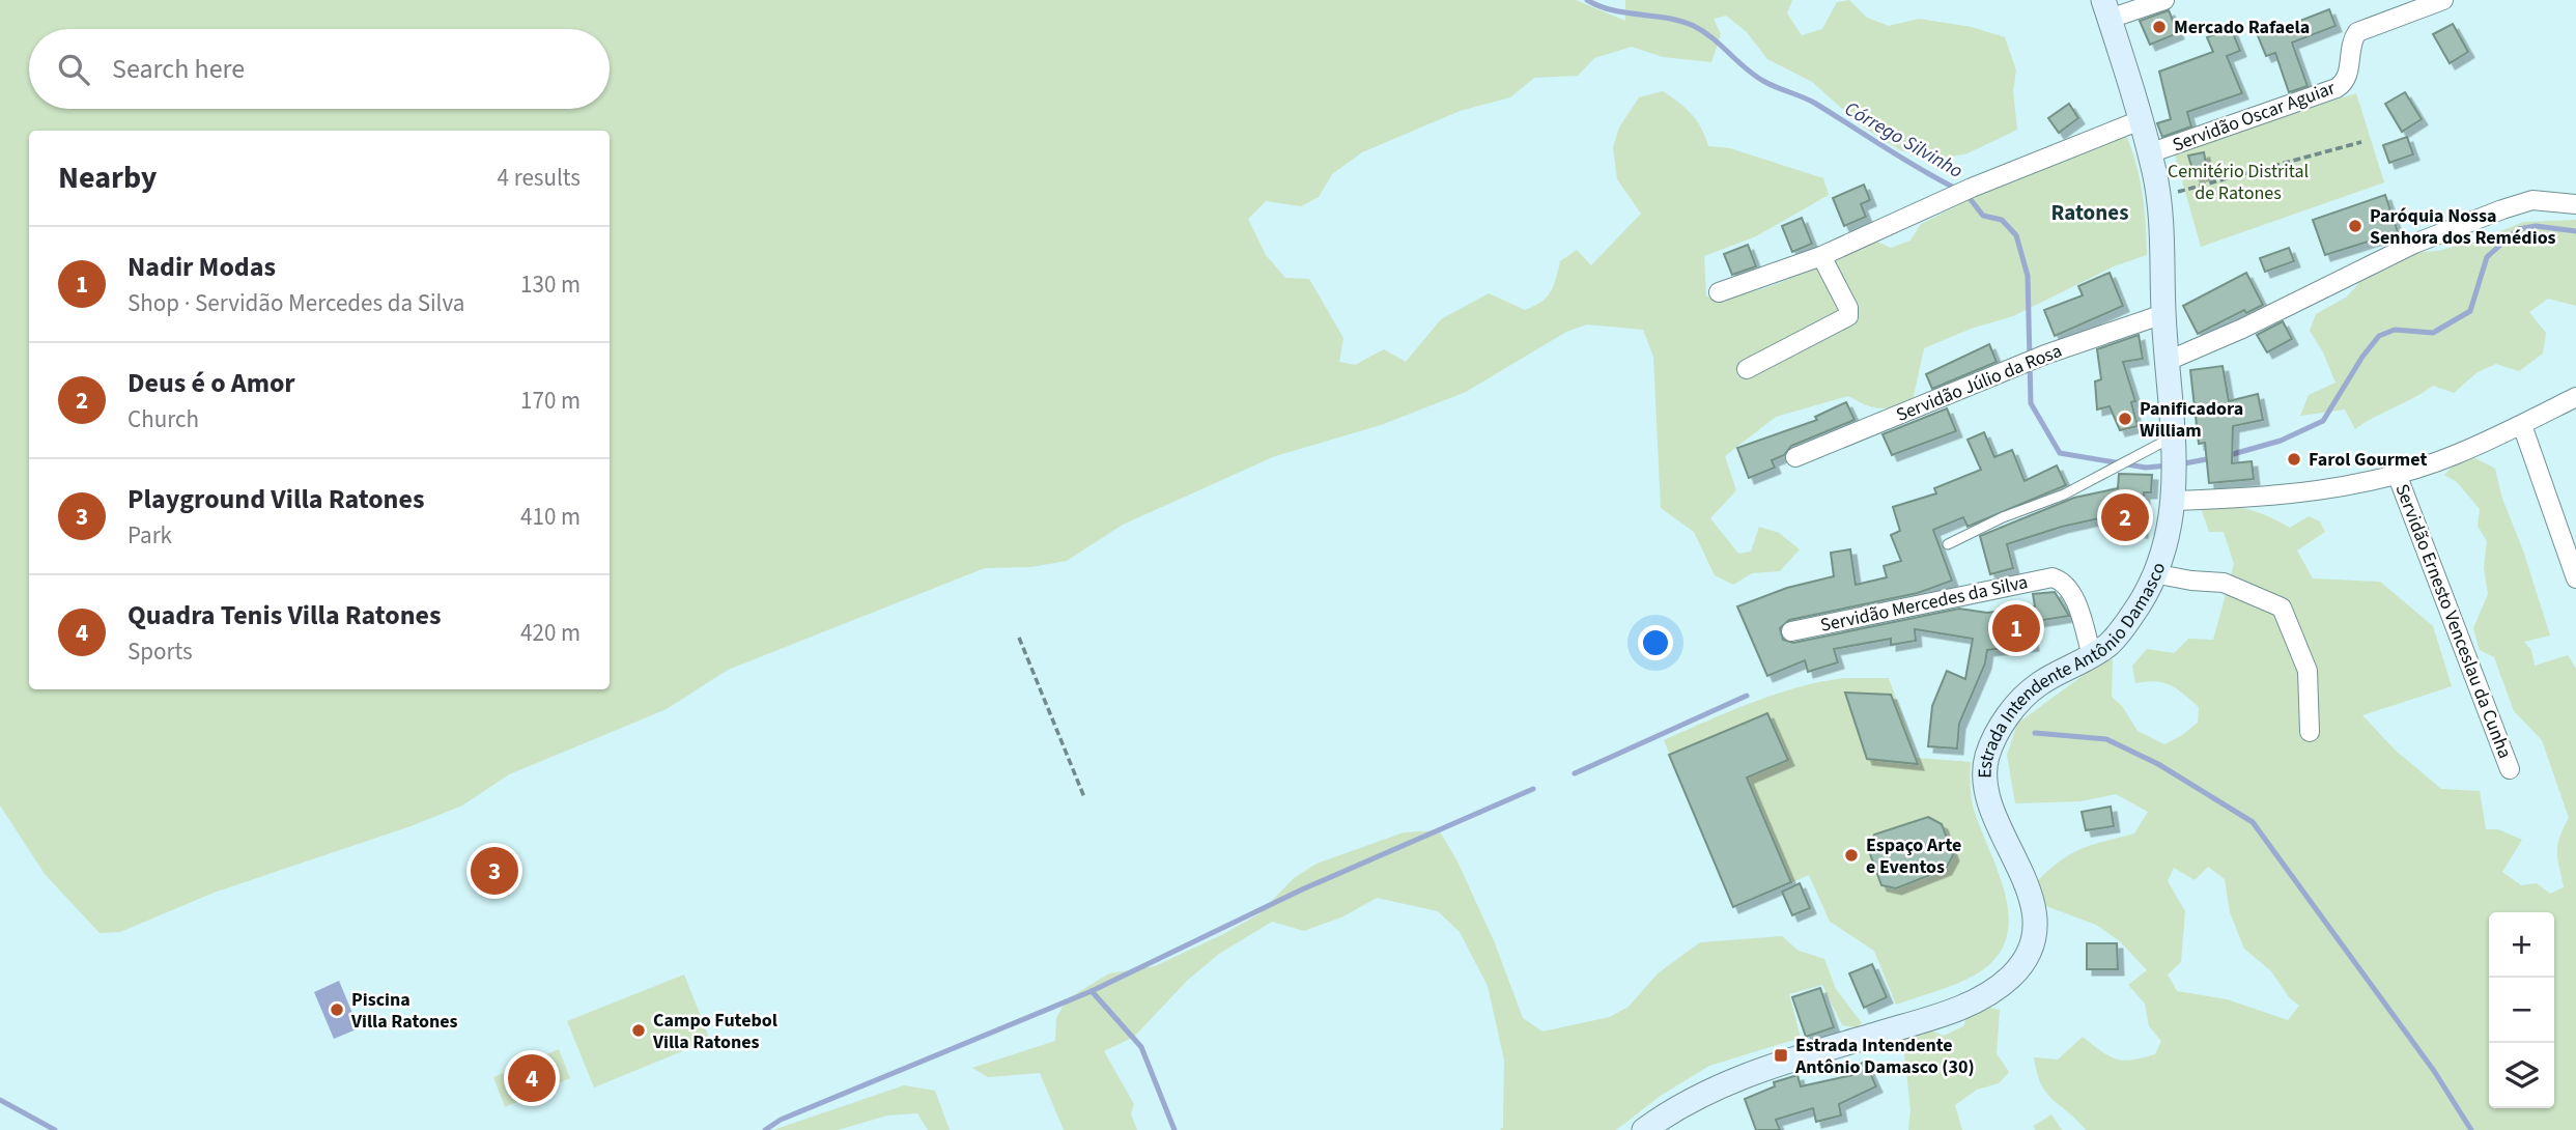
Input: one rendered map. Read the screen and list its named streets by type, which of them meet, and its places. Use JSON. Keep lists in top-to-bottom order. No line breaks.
{"streets":{"main road":["Estrada Intendente Antônio Damasco"],"street":["Servidão Oscar Aguiar","Servidão Júlio da Rosa","Servidão Mercedes da Silva","Servidão Ernesto Venceslau da Cunha"]},"crossings":[["Servidão Oscar Aguiar","Estrada Intendente Antônio Damasco"],["Servidão Júlio da Rosa","Estrada Intendente Antônio Damasco"],["Servidão Mercedes da Silva","Estrada Intendente Antônio Damasco"]],"districts":["Ratones"],"water":["Córrego Silvinho"],"parks":["Cemitério Distrital de Ratones"],"places":{"other":["Mercado Rafaela","Paróquia Nossa Senhora dos Remédios","Panificadora William","Farol Gourmet","Espaço Arte e Eventos","Piscina Villa Ratones","Campo Futebol Villa Ratones"],"transit":["Estrada Intendente Antônio Damasco (30)"]},"page":{"search":"Search here","heading":["Nearby","4 results"],"list":[{"mark":"1","name":"Nadir Modas","note":"Shop · Servidão Mercedes da Silva","value":"130 m"},{"mark":"2","name":"Deus é o Amor","note":"Church","value":"170 m"},{"mark":"3","name":"Playground Villa Ratones","note":"Park","value":"410 m"},{"mark":"4","name":"Quadra Tenis Villa Ratones","note":"Sports","value":"420 m"}],"pins":["2","1","3","4"],"map_buttons":["+","−"]}}
